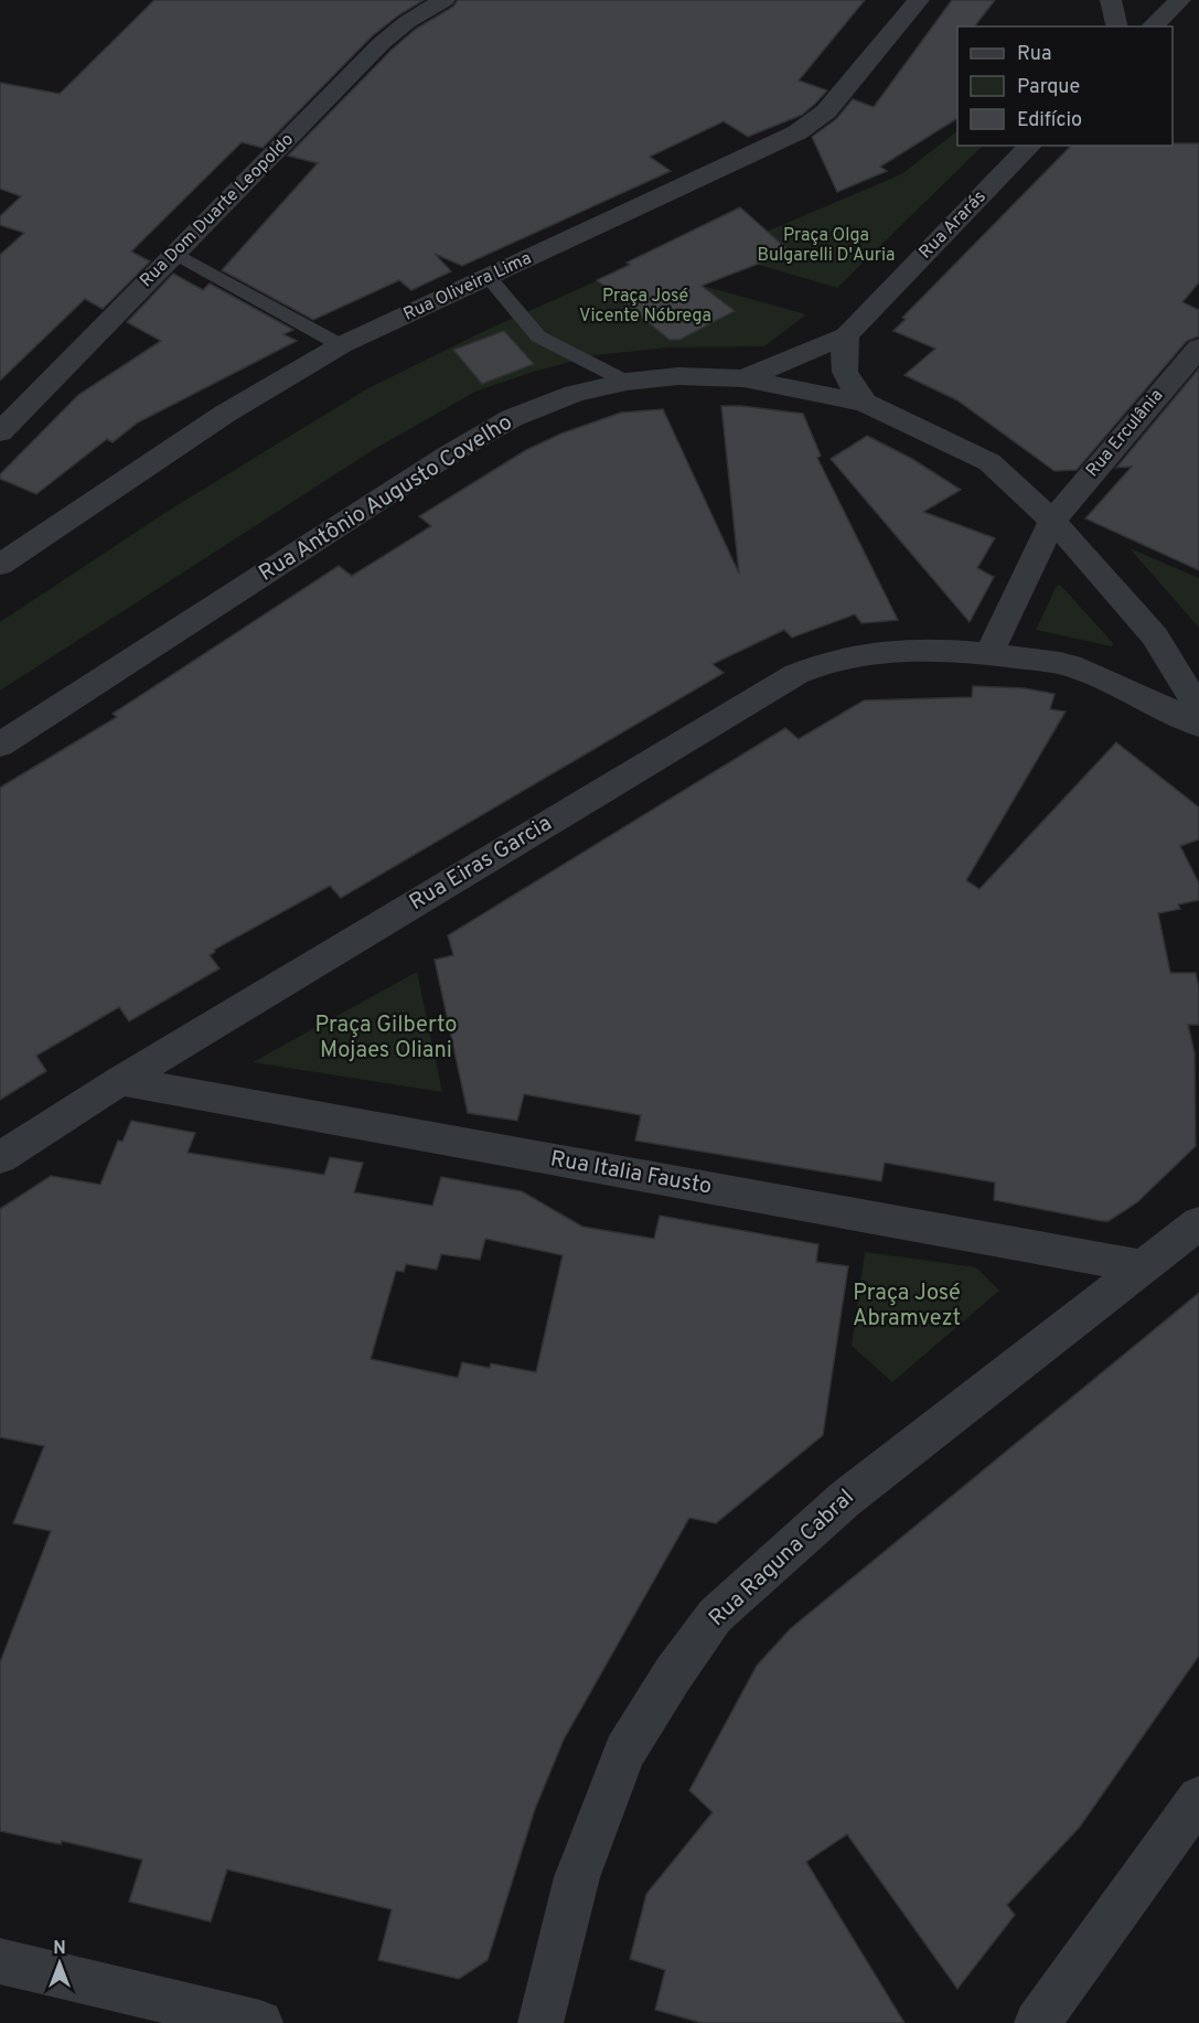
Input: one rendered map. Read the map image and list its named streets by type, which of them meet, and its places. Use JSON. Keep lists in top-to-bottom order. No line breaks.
{"streets":{"street":["Rua Dom Duarte Leopoldo","Rua Ararás","Rua Oliveira Lima","Rua Erculânia","Rua Antônio Augusto Covelho","Rua Eiras Garcia","Rua Italia Fausto","Rua Raguna Cabral"]},"crossings":[["Rua Ararás","Rua Antônio Augusto Covelho"],["Rua Erculânia","Rua Antônio Augusto Covelho"],["Rua Eiras Garcia","Rua Italia Fausto"],["Rua Italia Fausto","Rua Raguna Cabral"]],"parks":["Praça Olga Bulgarelli D'Auria","Praça José Vicente Nóbrega","Praça Gilberto Mojaes Oliani","Praça José Abramvezt"],"legend":["Rua","Parque","Edifício"],"north":"top"}
